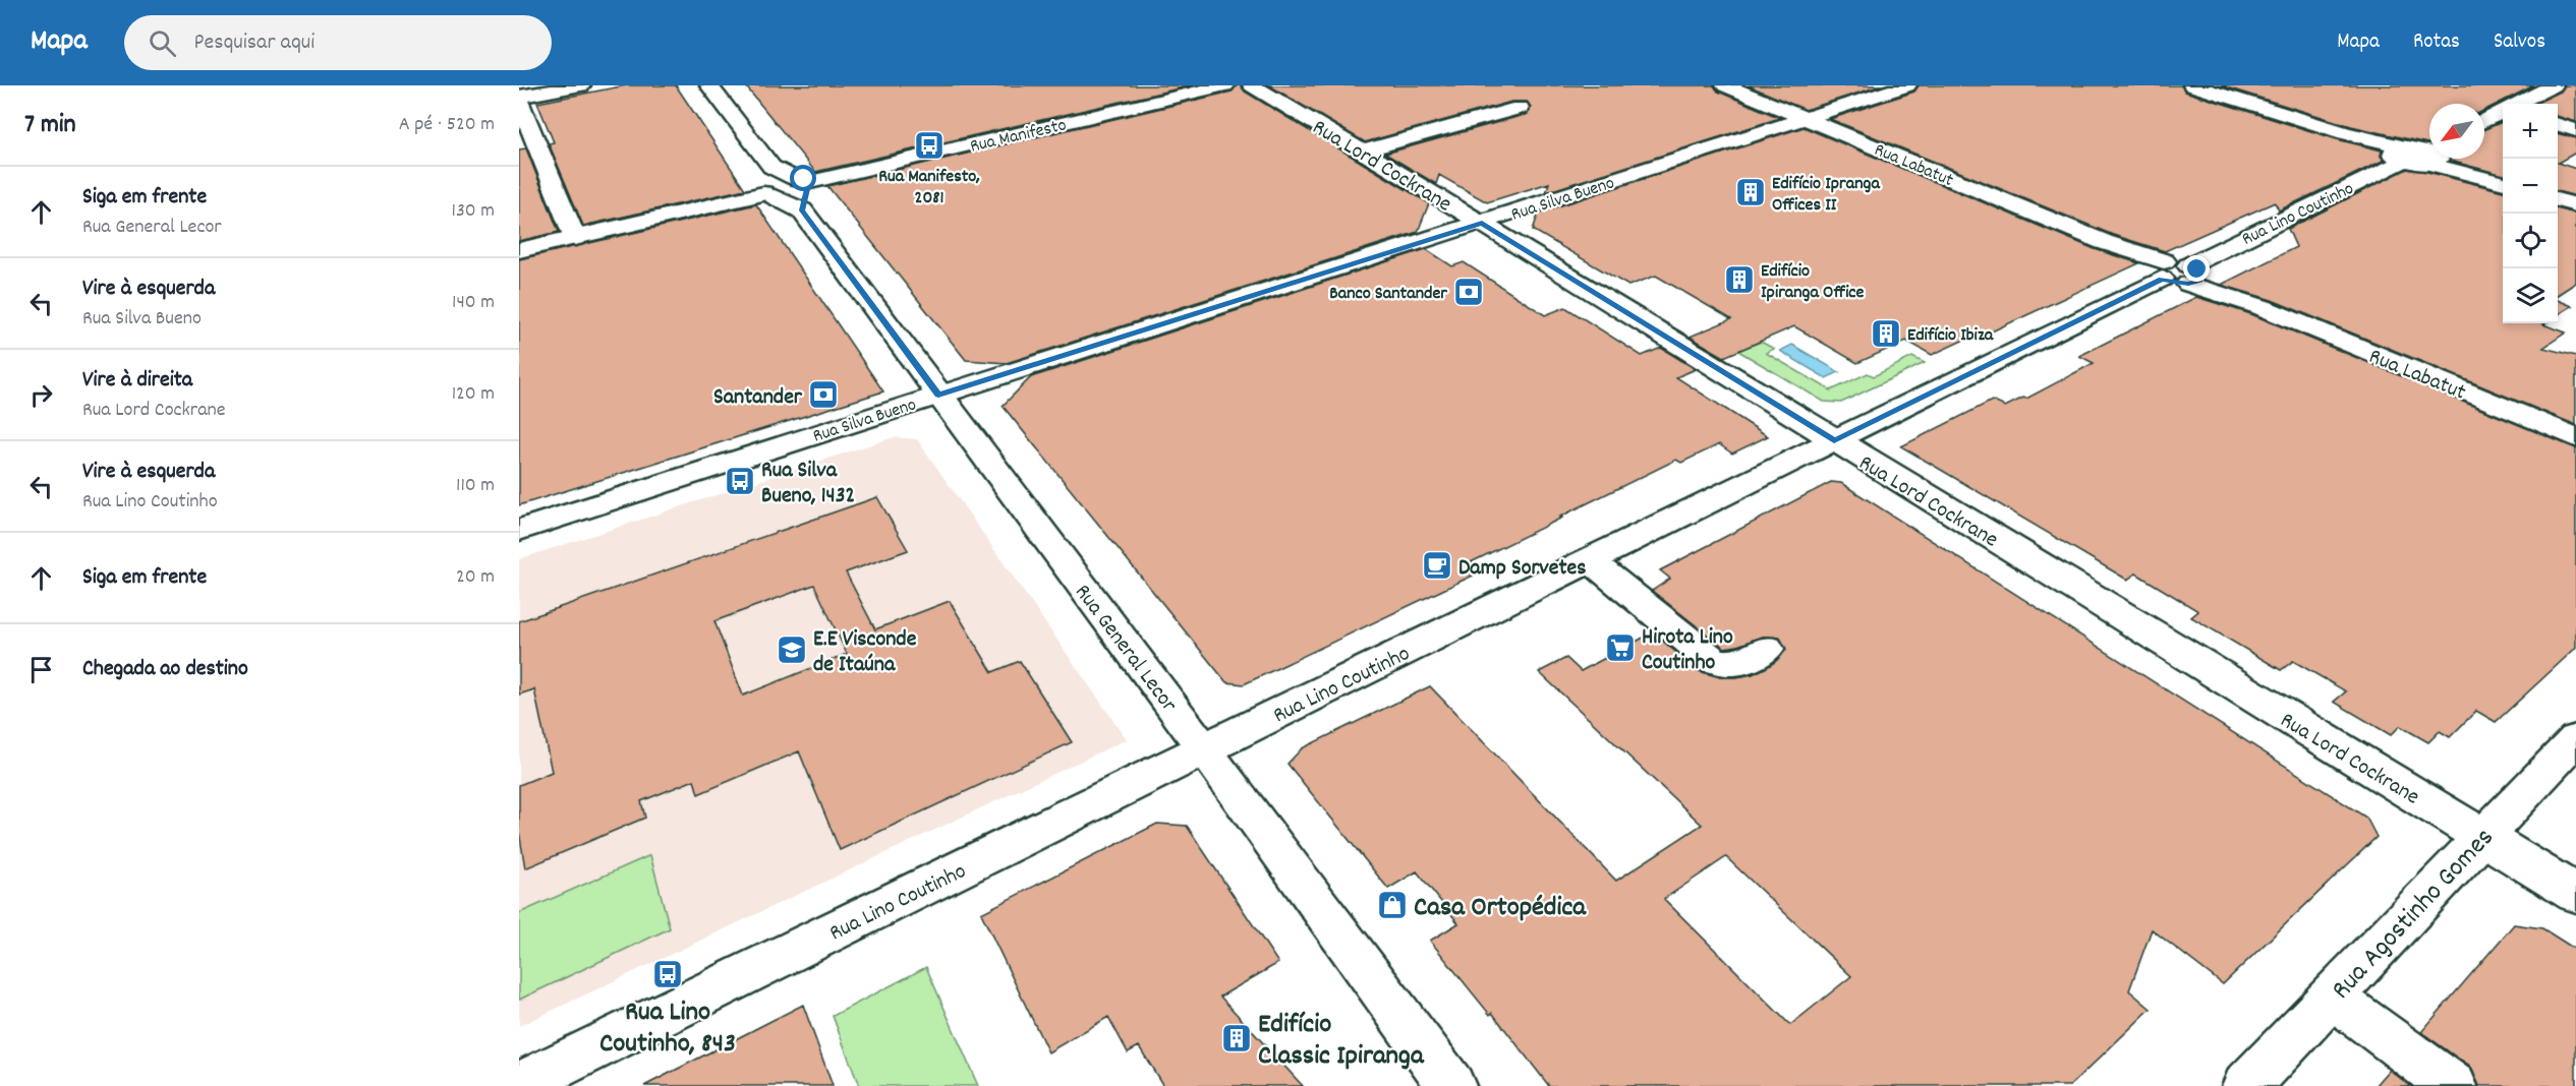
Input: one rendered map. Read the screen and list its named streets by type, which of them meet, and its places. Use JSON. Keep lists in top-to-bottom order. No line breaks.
{"streets":{"street":["Rua Manifesto","Rua Lord Cockrane","Rua Labatut","Rua Silva Bueno","Rua Lino Coutinho","Rua General Lecor","Rua Agostinho Gomes"]},"crossings":[["Rua Manifesto","Rua General Lecor"],["Rua Lord Cockrane","Rua Silva Bueno"],["Rua Lord Cockrane","Rua Lino Coutinho"],["Rua Lord Cockrane","Rua Agostinho Gomes"],["Rua Labatut","Rua Silva Bueno"],["Rua Labatut","Rua Lino Coutinho"],["Rua Silva Bueno","Rua General Lecor"],["Rua Lino Coutinho","Rua General Lecor"]],"places":{"bus stop":["Rua Manifesto, 2081","Rua Silva Bueno, 1432","Rua Lino Coutinho, 843"],"building":["Edifício Ipranga Offices II","Edifício Ipiranga Office","Edifício Ibiza","Edifício Classic Ipiranga"],"bank":["Banco Santander","Santander"],"cafe":["Damp Sorvetes"],"supermarket":["Hirota Lino Coutinho"],"school or university":["E.E Visconde de Itaúna"],"shop":["Casa Ortopédica"]},"north":"bottom left","page":{"header":"Mapa","search":"Pesquisar aqui","nav":["Mapa","Rotas","Salvos"],"heading":["7 min","A pé · 520 m"],"map_buttons":["+","−"],"list":[["Siga em frente","Rua General Lecor","130 m"],["Vire à esquerda","Rua Silva Bueno","140 m"],["Vire à direita","Rua Lord Cockrane","120 m"],["Vire à esquerda","Rua Lino Coutinho","110 m"],["Siga em frente","20 m"],"Chegada ao destino"]}}
